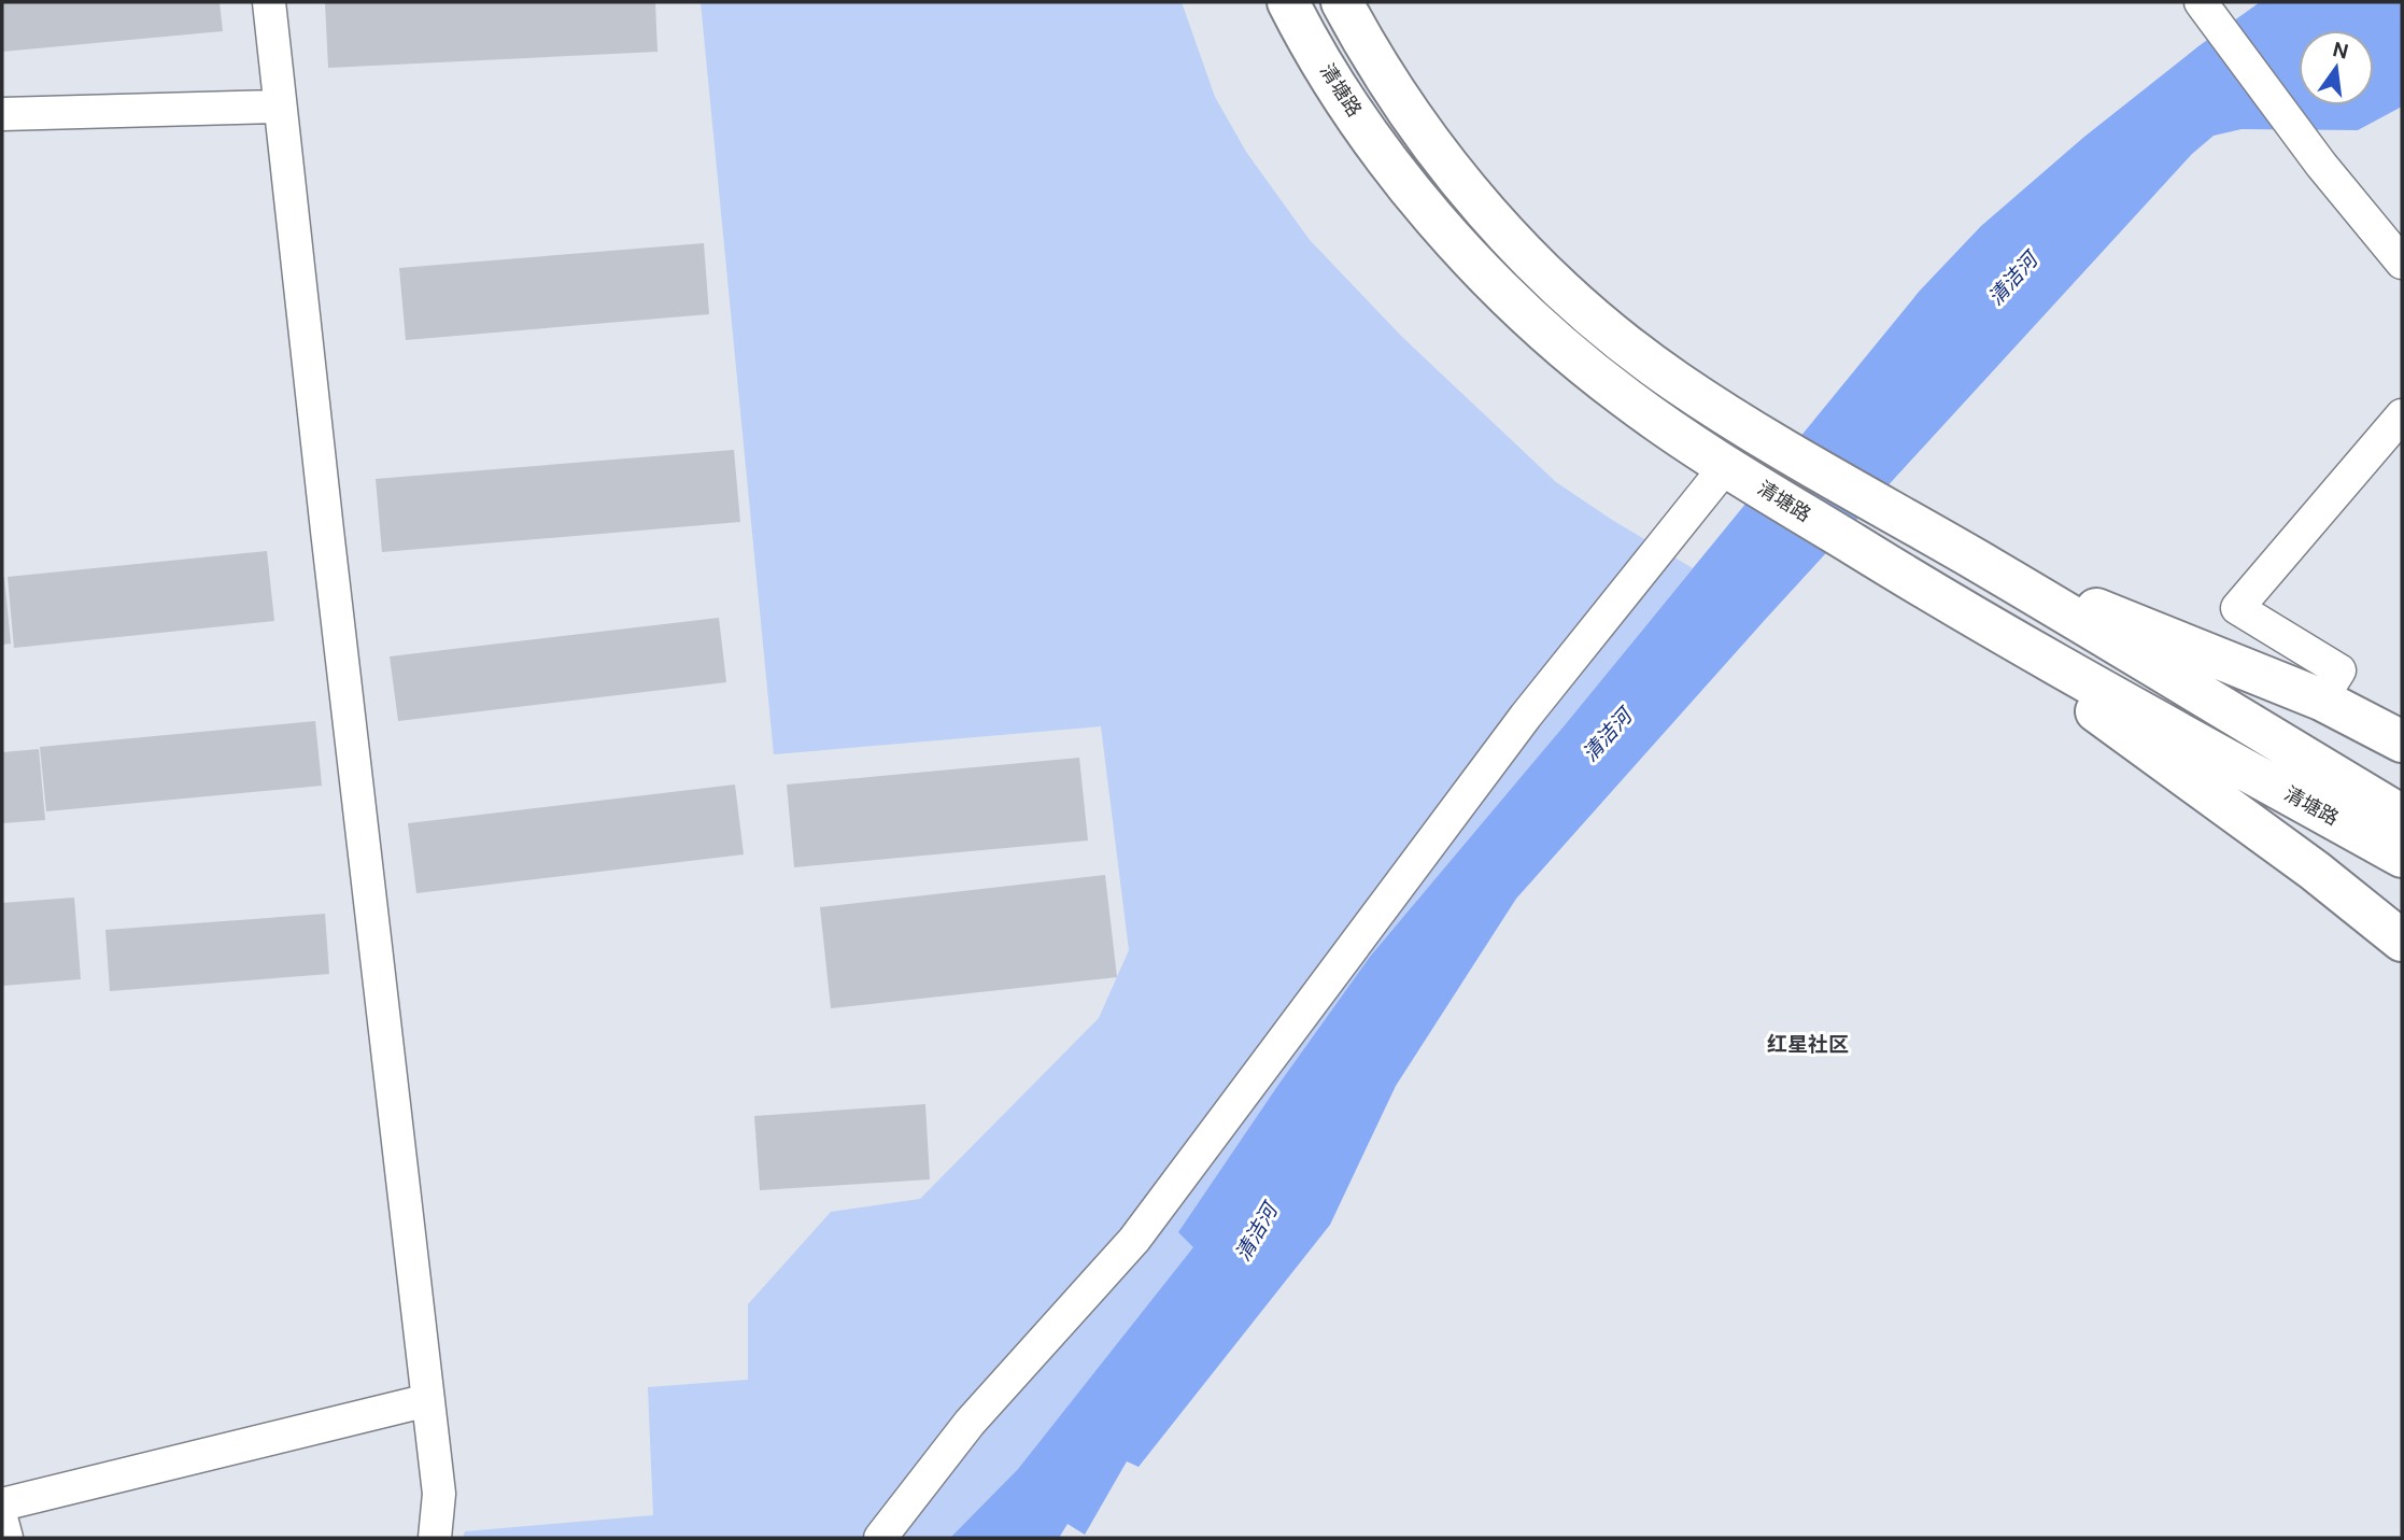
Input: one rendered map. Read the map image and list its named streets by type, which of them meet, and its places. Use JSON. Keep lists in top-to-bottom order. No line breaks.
{"streets":{"main road":["清塘路"]},"districts":["红星社区"],"water":["清洁河"],"north":"top"}
